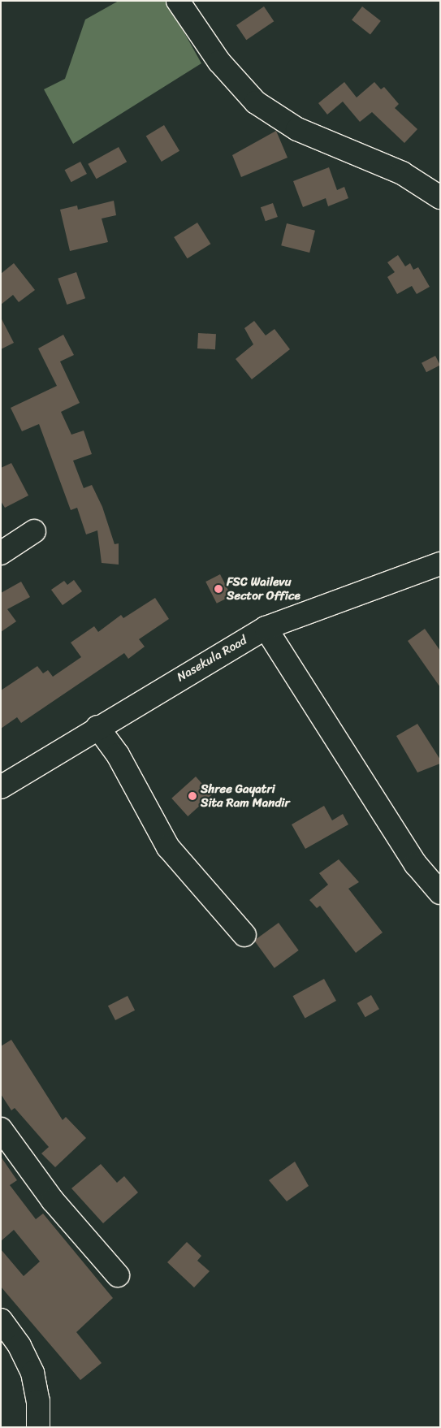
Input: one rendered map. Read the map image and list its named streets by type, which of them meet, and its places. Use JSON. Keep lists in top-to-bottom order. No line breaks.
{"streets":{"street":["Nasekula Road"]},"places":["FSC Wailevu Sector Office","Shree Gayatri Sita Ram Mandir"]}
